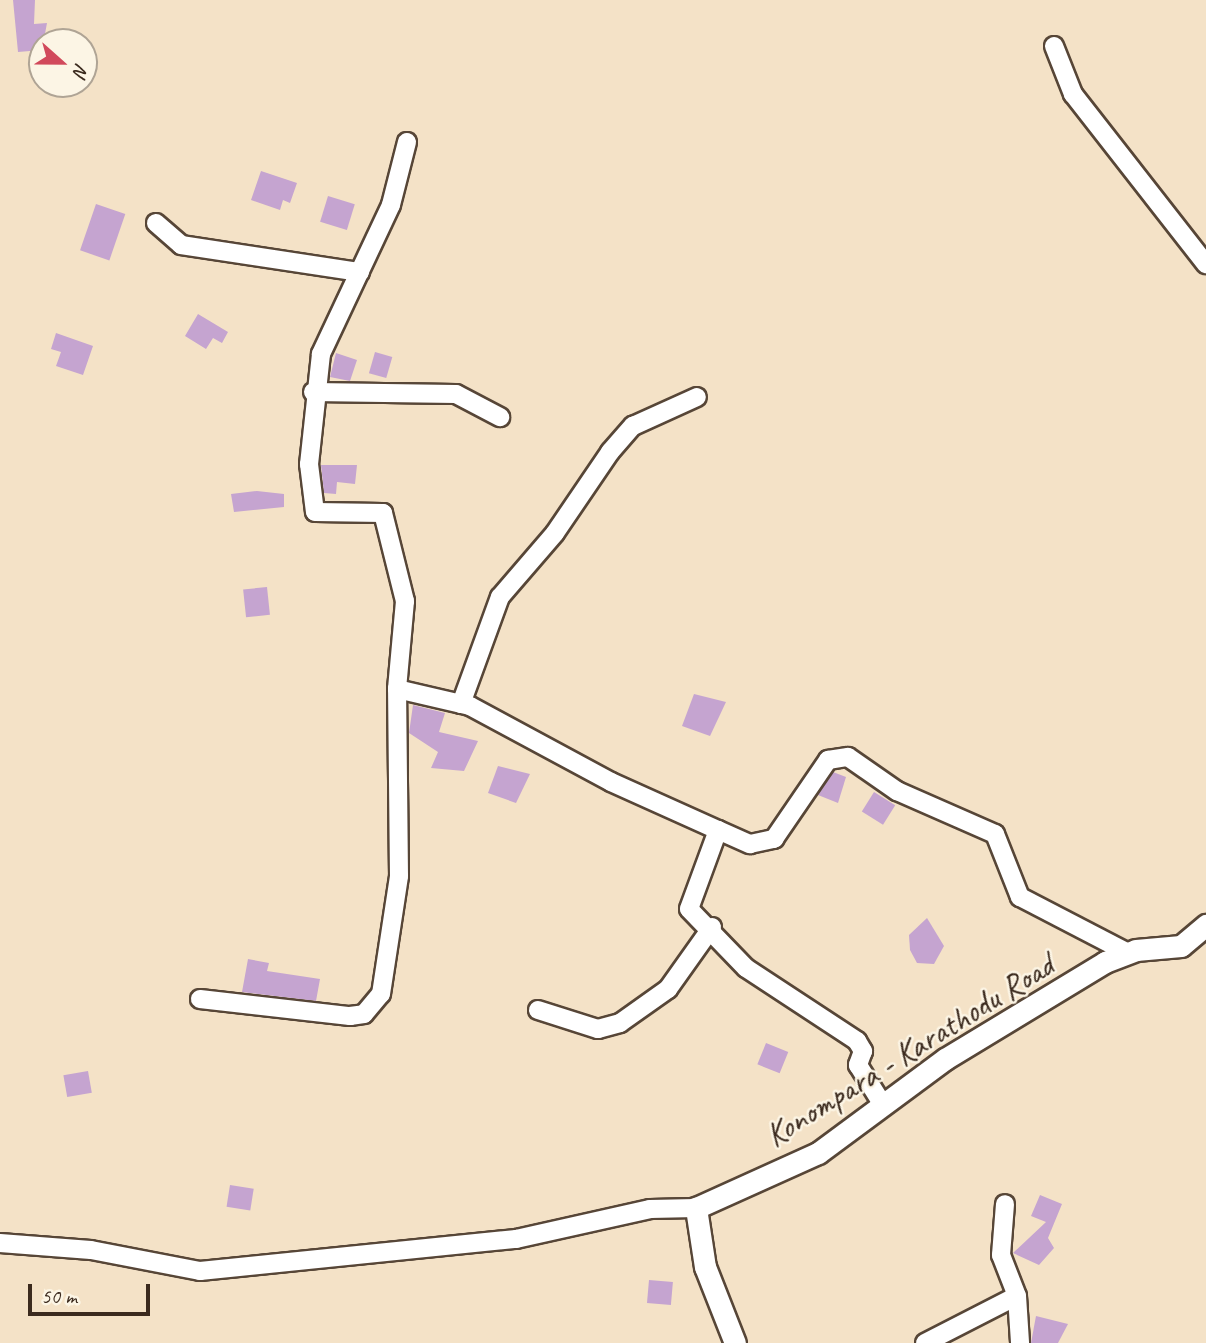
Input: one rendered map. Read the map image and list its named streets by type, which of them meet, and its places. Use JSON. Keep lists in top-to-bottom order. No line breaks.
{"streets":{"main road":["Konompara - Karathodu Road"]},"scale_bar":"50 m","north":"right"}
